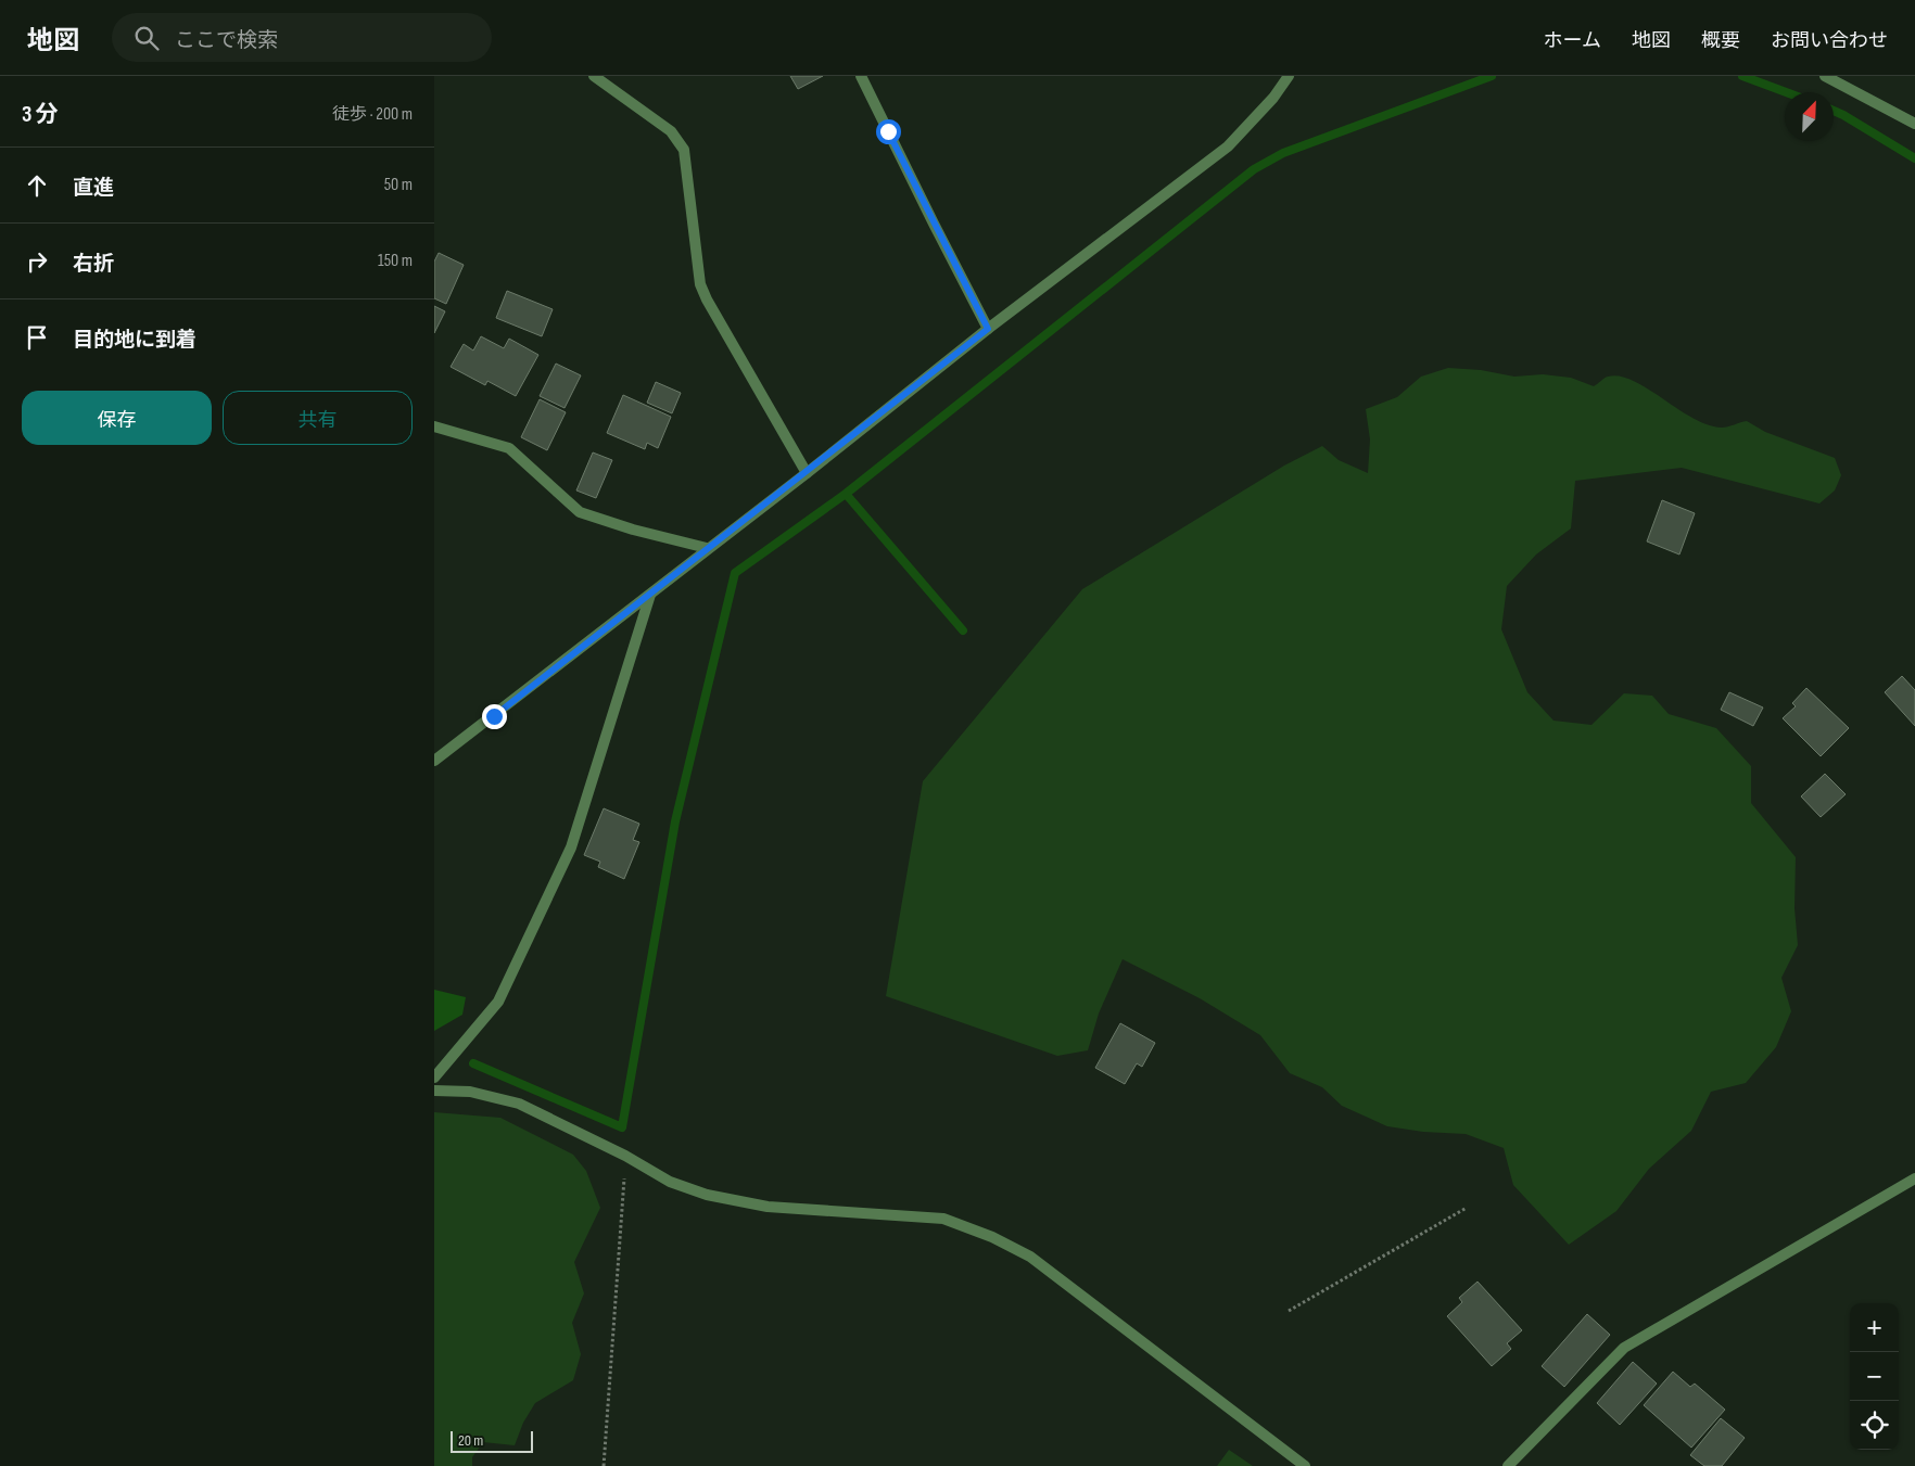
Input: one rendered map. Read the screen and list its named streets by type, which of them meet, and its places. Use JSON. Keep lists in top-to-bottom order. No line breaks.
{"scale_bar":"20 m","north":"top right","page":{"header":"地図","search":"ここで検索","nav":["ホーム","地図","概要","お問い合わせ"],"heading":["3 分","徒歩 · 200 m"],"list":[["直進","50 m"],["右折","150 m"],"目的地に到着"],"buttons":["保存","共有"],"map_buttons":["+","−"],"scale":"20 m"}}
